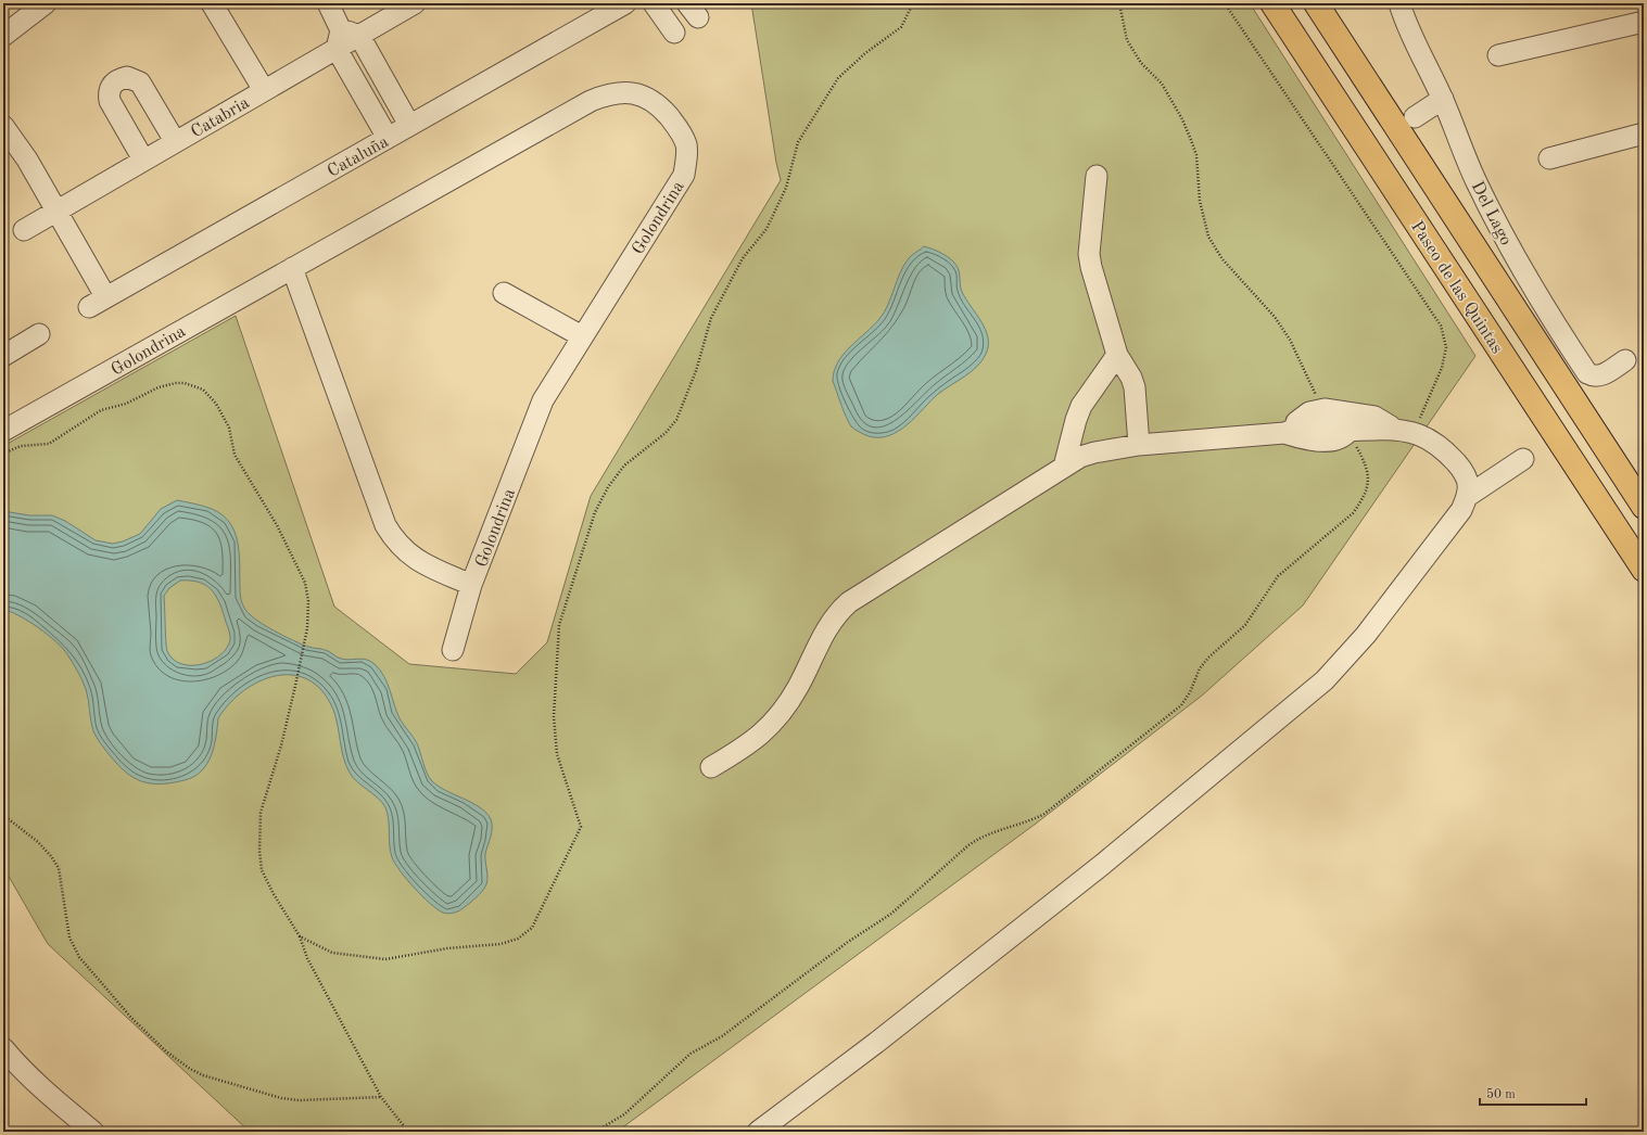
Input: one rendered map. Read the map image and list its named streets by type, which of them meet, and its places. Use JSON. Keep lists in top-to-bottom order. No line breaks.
{"streets":{"main road":["Paseo de las Quintas"],"street":["Catabria","Cataluña","Del Lago","Golondrina"]},"crossings":[["Catabria","Cataluña"]],"scale_bar":"50 m"}
